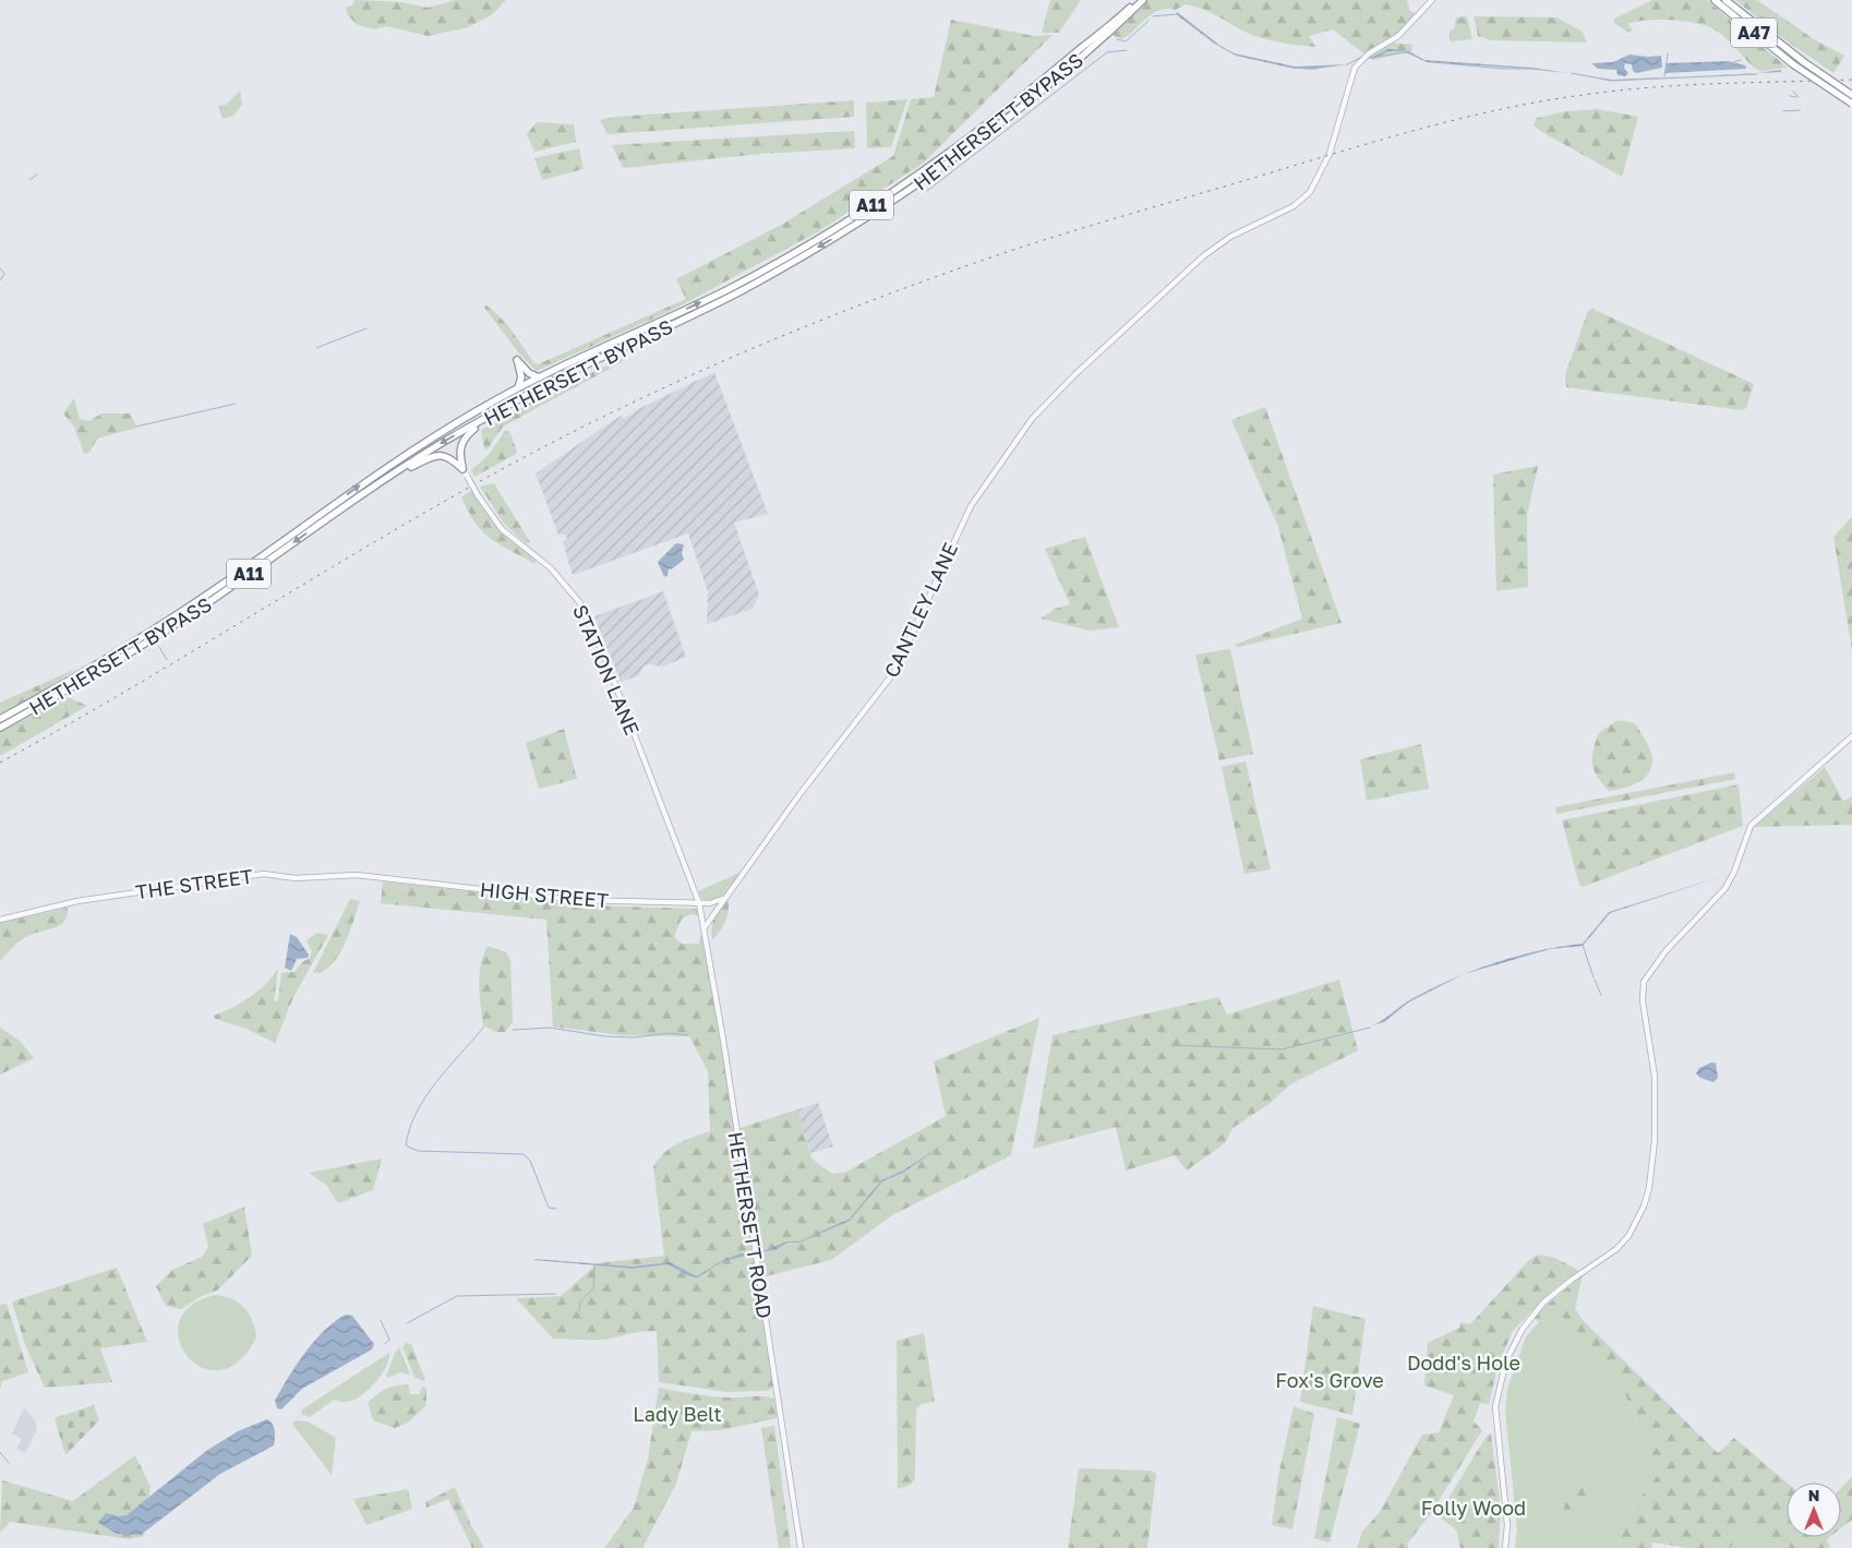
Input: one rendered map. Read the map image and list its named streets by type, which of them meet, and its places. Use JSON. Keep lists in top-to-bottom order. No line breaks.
{"streets":{"highway":["A47","HETHERSETT BYPASS","A11"],"street":["CANTLEY LANE","STATION LANE","THE STREET","HIGH STREET","HETHERSETT ROAD"]},"crossings":[["HETHERSETT BYPASS","A11"],["A11","STATION LANE"],["CANTLEY LANE","HETHERSETT ROAD"],["STATION LANE","HIGH STREET"],["STATION LANE","HETHERSETT ROAD"],["THE STREET","HIGH STREET"],["HIGH STREET","HETHERSETT ROAD"]],"parks":["Dodd's Hole","Fox's Grove","Lady Belt","Folly Wood"],"north":"top"}
